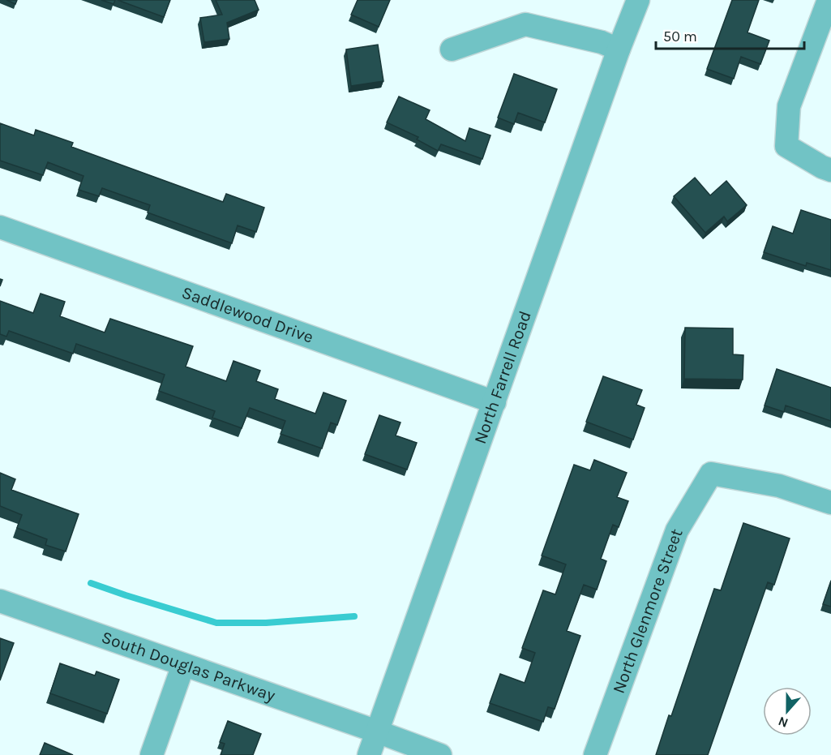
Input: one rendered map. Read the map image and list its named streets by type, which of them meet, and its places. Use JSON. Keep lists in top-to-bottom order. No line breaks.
{"streets":{"street":["Saddlewood Drive","North Farrell Road","North Glenmore Street","South Douglas Parkway"]},"crossings":[["Saddlewood Drive","North Farrell Road"],["North Farrell Road","South Douglas Parkway"]],"scale_bar":"50 m","north":"bottom"}
